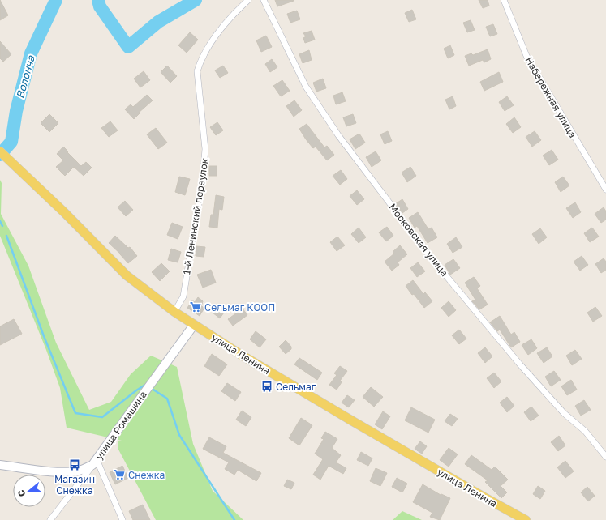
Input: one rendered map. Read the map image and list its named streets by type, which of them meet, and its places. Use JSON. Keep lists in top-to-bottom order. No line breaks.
{"streets":{"main road":["улица Ленина"],"street":["Набережная улица","1-й Ленинский переулок","Московская улица","улица Ромашина"]},"crossings":[["1-й Ленинский переулок","улица Ленина"],["улица Ленина","улица Ромашина"]],"water":["Волонча"],"places":{"supermarket":["Сельмаг КООП","Снежка"],"bus stop":["Сельмаг","Магазин Снежка"]},"north":"left"}
